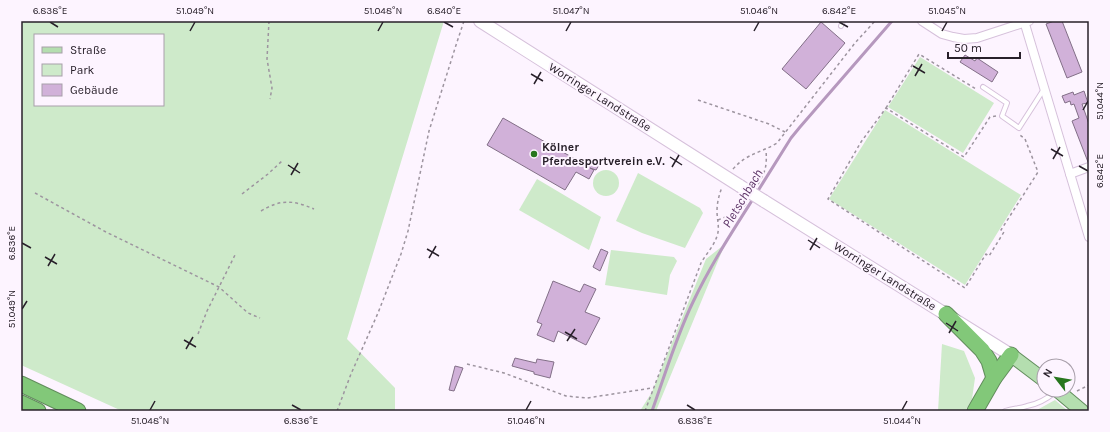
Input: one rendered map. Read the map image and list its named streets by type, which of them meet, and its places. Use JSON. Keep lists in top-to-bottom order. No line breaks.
{"streets":{"main road":["Worringer Landstraße"]},"water":["Pletschbach"],"places":["Kölner Pferdesportverein e.V."],"legend":["Straße","Park","Gebäude"],"scale_bar":"50 m","north":"top left","coordinates":["6.838°E","51.049°N","51.048°N","6.840°E","51.047°N","51.046°N","6.842°E","51.045°N","51.044°N","6.836°E"]}
